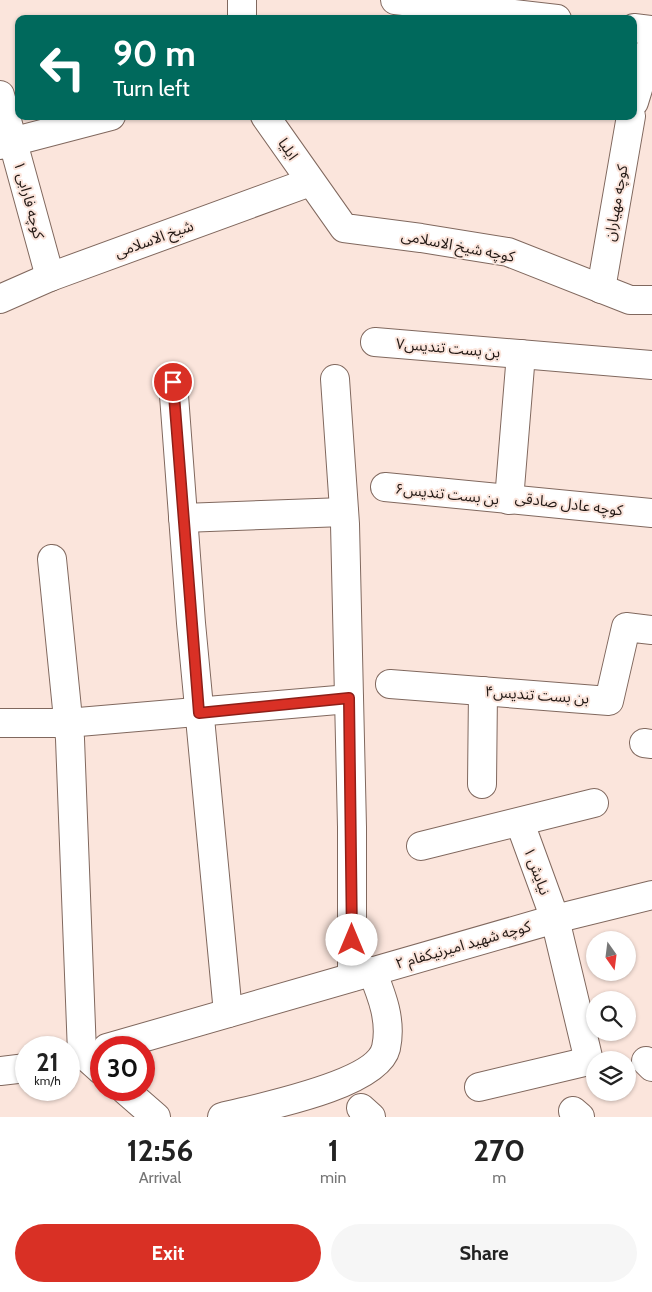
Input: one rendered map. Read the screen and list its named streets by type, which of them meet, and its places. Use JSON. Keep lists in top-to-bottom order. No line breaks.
{"streets":{"street":["ایلیا","۱ کوچه فارابی","کوچه مهیاران","شیخ الاسلامی","کوچه شیخ الاسلامی","بن بست تندیس۷","بن بست تندیس۶","کوچه عادل صادقی","بن بست تندیس۴","نیایش ۱","کوچه شهید امیرنیکفام ۲"]},"crossings":[["ایلیا","شیخ الاسلامی"],["ایلیا","کوچه شیخ الاسلامی"],["۱ کوچه فارابی","شیخ الاسلامی"],["کوچه مهیاران","کوچه شیخ الاسلامی"],["شیخ الاسلامی","کوچه شیخ الاسلامی"],["بن بست تندیس۷","کوچه عادل صادقی"],["بن بست تندیس۶","کوچه عادل صادقی"],["نیایش ۱","کوچه شهید امیرنیکفام ۲"]],"north":"bottom","page":{"turn":["90 m","Turn left"],"speed":"21 km/h","limit":"30","eta":["12:56","Arrival","1","min","270","m"],"buttons":["Exit","Share"]}}
